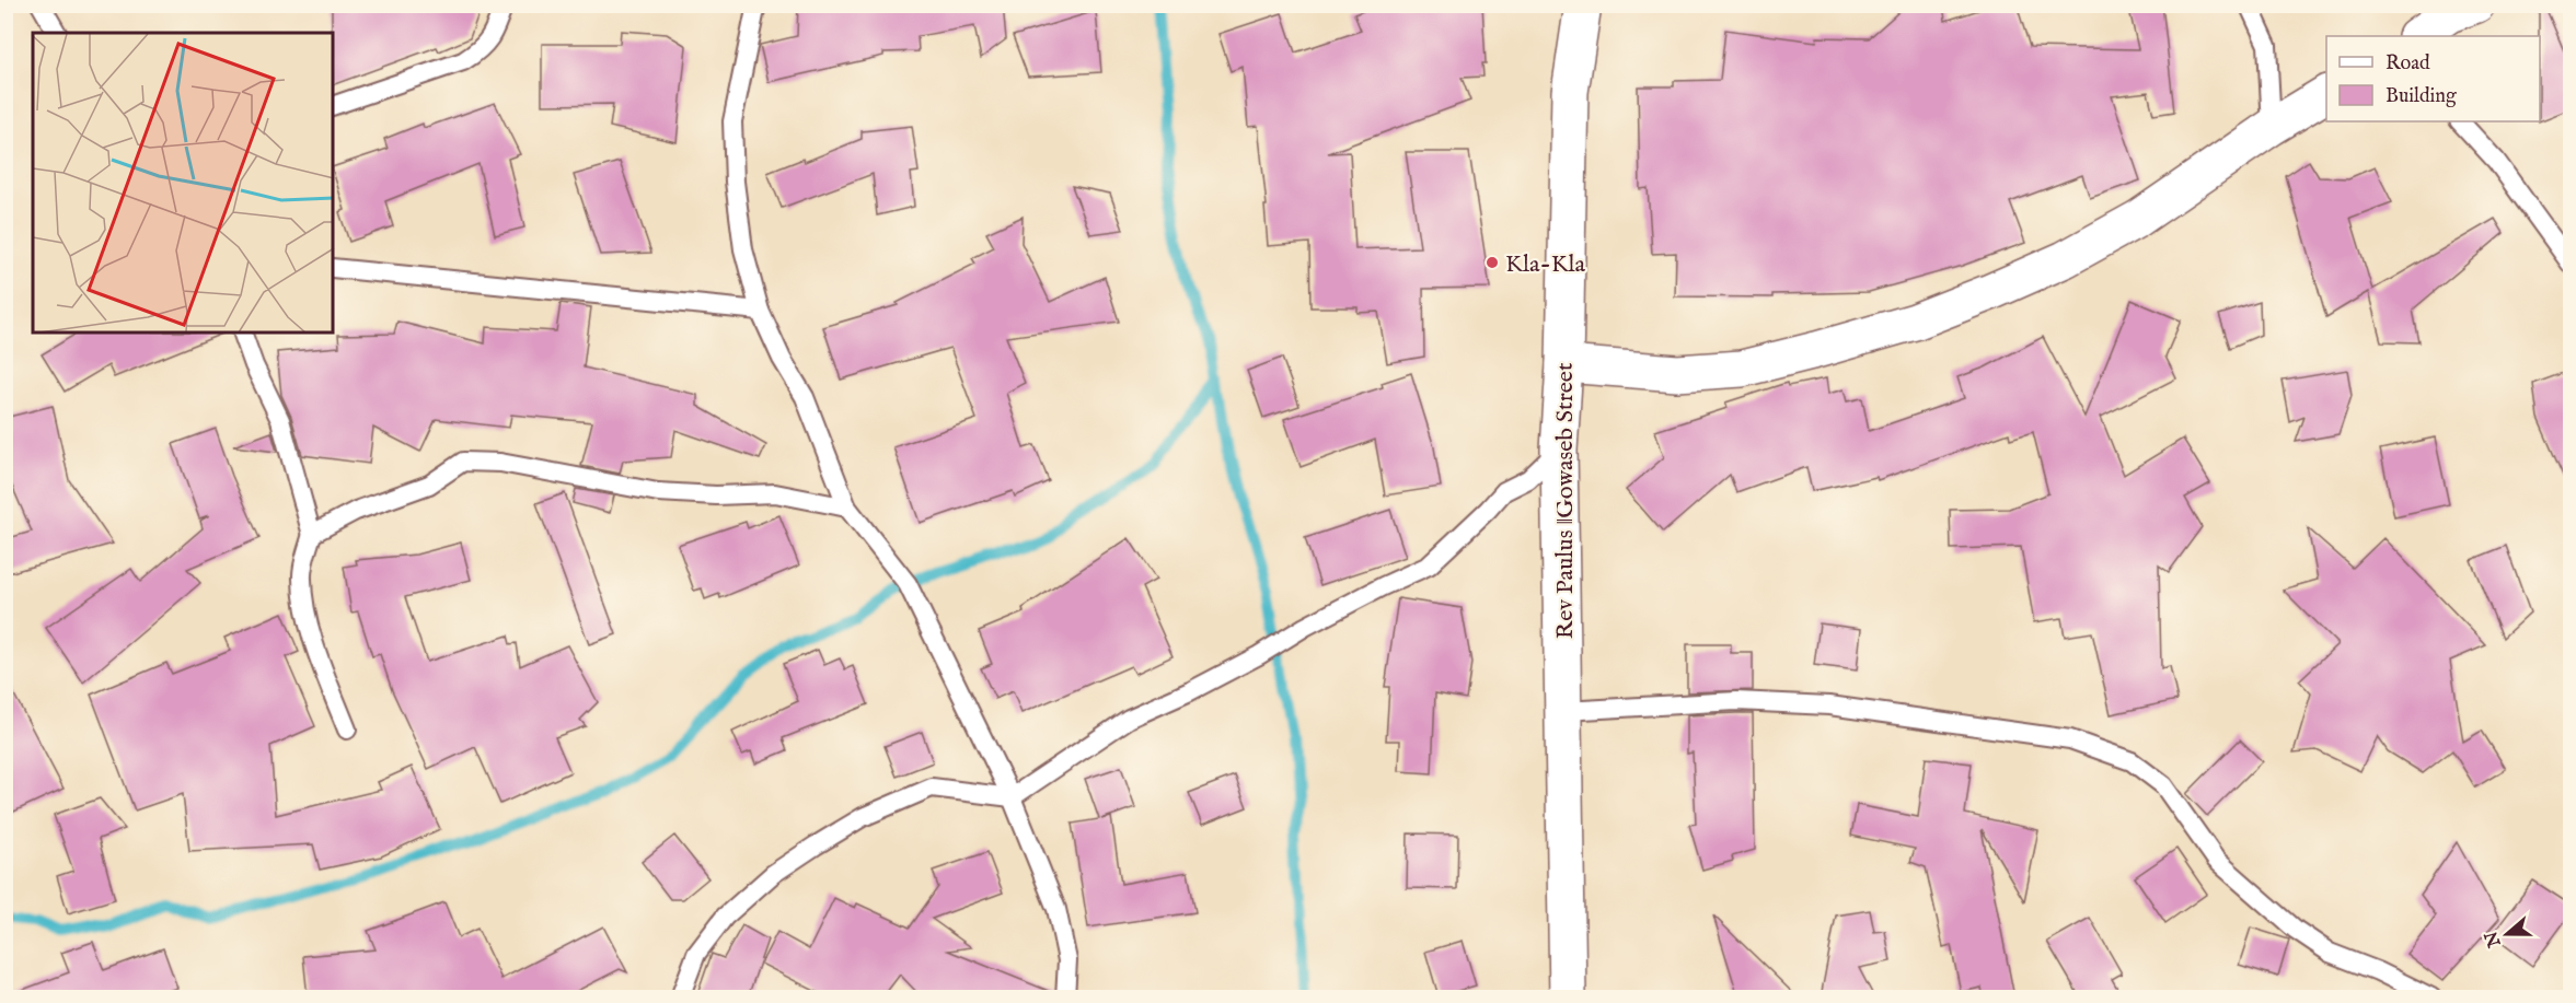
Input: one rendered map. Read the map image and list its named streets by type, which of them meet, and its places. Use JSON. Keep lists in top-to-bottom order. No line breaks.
{"streets":{"street":["Rev Paulus ǁGowaseb Street"]},"places":["Kla-Kla"],"legend":["Road","Building"],"north":"left"}
